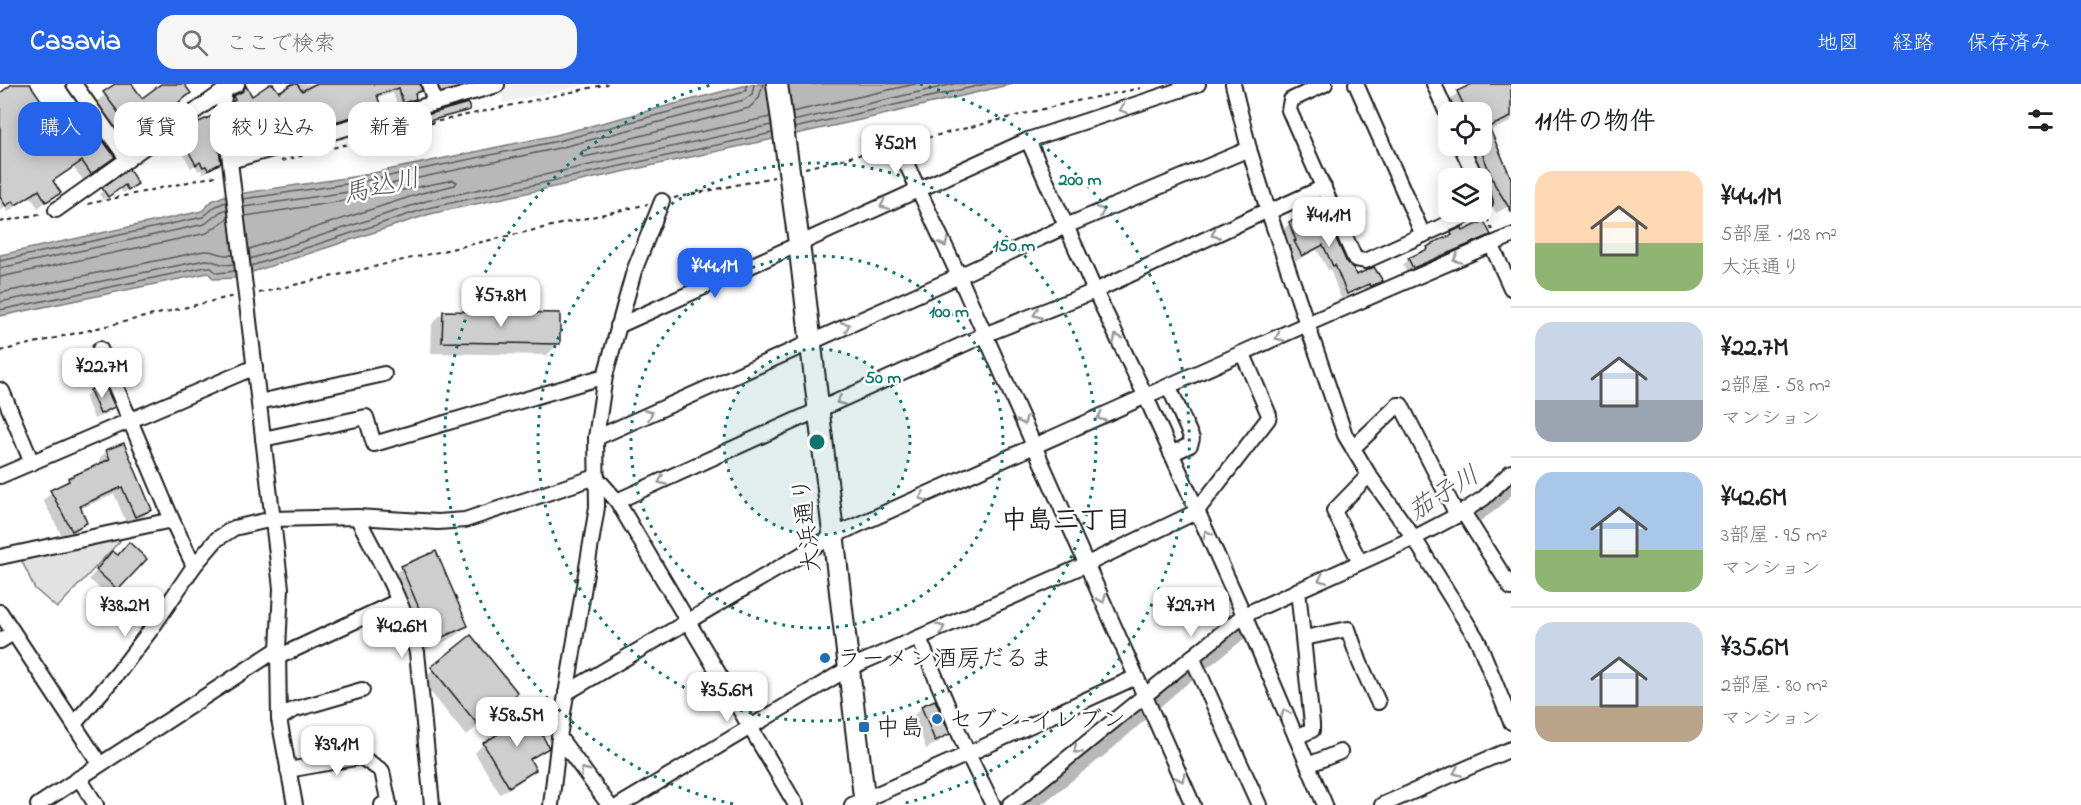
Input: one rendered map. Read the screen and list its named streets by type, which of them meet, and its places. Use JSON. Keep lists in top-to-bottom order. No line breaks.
{"streets":{"street":["大浜通り"]},"districts":["中島三丁目"],"water":["馬込川","茄子川"],"places":{"other":["ラーメン酒房だるま","セブン-イレブン"],"transit":["中島"]},"page":{"header":"Casavia","search":"ここで検索","nav":["地図","経路","保存済み"],"heading":"11件の物件","chip":["購入","賃貸","絞り込み","新着"],"price":["¥52M","¥41.1M","¥44.1M","¥57.8M","¥22.7M","¥38.2M","¥29.7M","¥42.6M","¥35.6M","¥58.5M","¥39.1M"],"list":[{"name":"¥44.1M","note":"5部屋 · 128 m² · 大浜通り"},{"name":"¥22.7M","note":"2部屋 · 58 m² · マンション"},{"name":"¥42.6M","note":"3部屋 · 95 m² · マンション"},{"name":"¥35.6M","note":"2部屋 · 80 m² · マンション"}]},"rings":["200 m","150 m","100 m","50 m"]}
